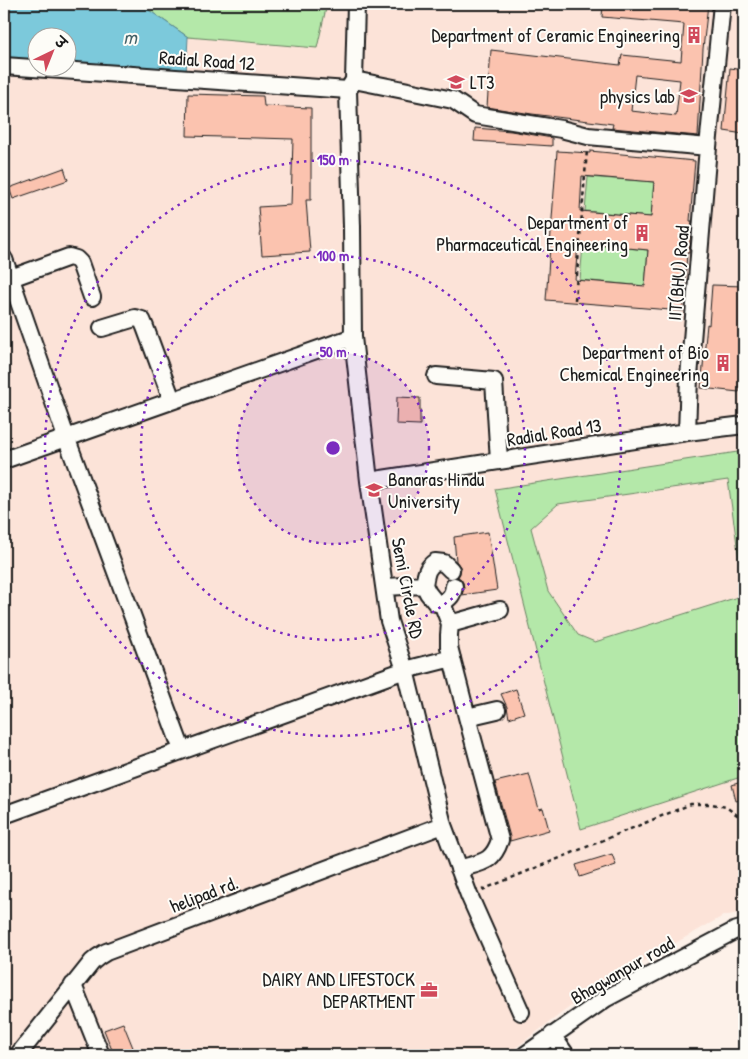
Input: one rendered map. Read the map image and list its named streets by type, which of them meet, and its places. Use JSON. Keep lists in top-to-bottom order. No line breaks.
{"streets":{"lane":["Radial Road 12","IIT(BHU) Road","Radial Road 13","Semi Circle RD","helipad rd.","Bhagwanpur road"]},"crossings":[["Radial Road 12","Semi Circle RD"],["IIT(BHU) Road","Radial Road 13"],["Radial Road 13","Semi Circle RD"],["Semi Circle RD","helipad rd."]],"water":["m"],"places":{"building":["Department of Ceramic Engineering","Department of Pharmaceutical Engineering","Department of Bio Chemical Engineering"],"school or university":["LT3","physics lab","Banaras Hindu University"],"office":["DAIRY AND LIFESTOCK DEPARTMENT"]},"north":"top right","rings":["150 m","100 m","50 m"]}
